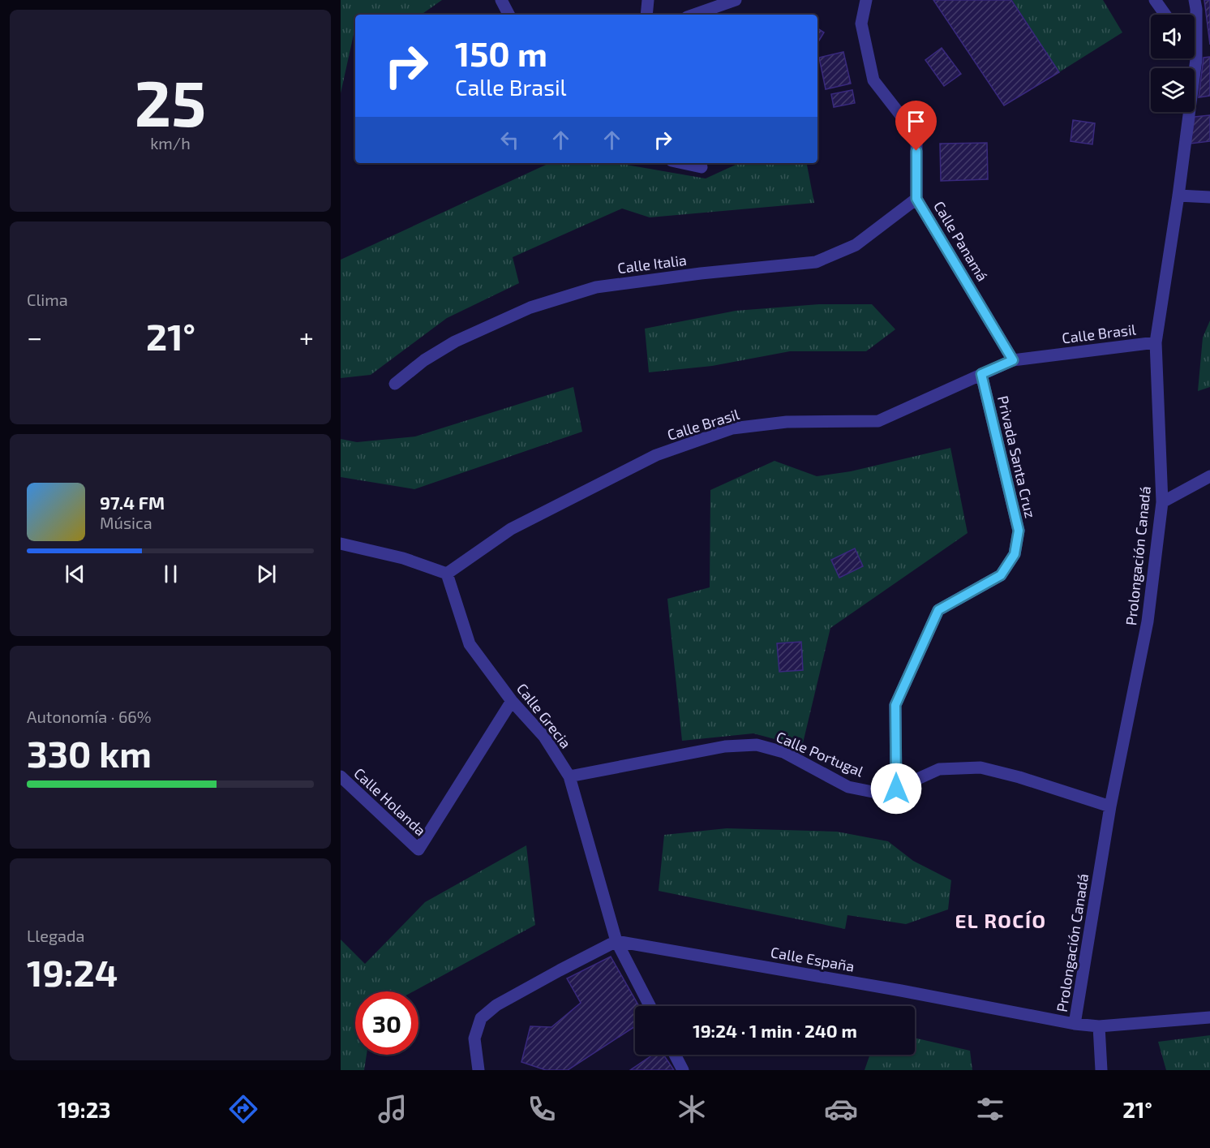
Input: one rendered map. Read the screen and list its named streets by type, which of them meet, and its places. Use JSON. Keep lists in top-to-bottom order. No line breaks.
{"streets":{"street":["Calle Panamá","Calle Italia","Calle Brasil","Privada Santa Cruz","Prolongación Canadá","Calle Grecia","Calle Portugal","Calle Holanda","Calle España"]},"crossings":[["Calle Panamá","Calle Italia"],["Calle Panamá","Calle Brasil"],["Calle Brasil","Privada Santa Cruz"],["Calle Brasil","Prolongación Canadá"],["Calle Brasil","Calle Grecia"],["Privada Santa Cruz","Calle Portugal"],["Prolongación Canadá","Calle Portugal"],["Prolongación Canadá","Calle España"],["Calle Grecia","Calle Portugal"],["Calle Grecia","Calle Holanda"],["Calle Grecia","Calle España"]],"districts":["EL ROCÍO"],"page":{"tile":[["25","km/h"],"Clima",["Autonomía · 66%","330 km"],["Llegada","19:24"]],"turn":["150 m","Calle Brasil"],"heat":["−","21°","+"],"song":["97.4 FM","Música"],"limit":"30","trip":"19:24 · 1 min · 240 m","tabs":["19:23","21°"]}}
